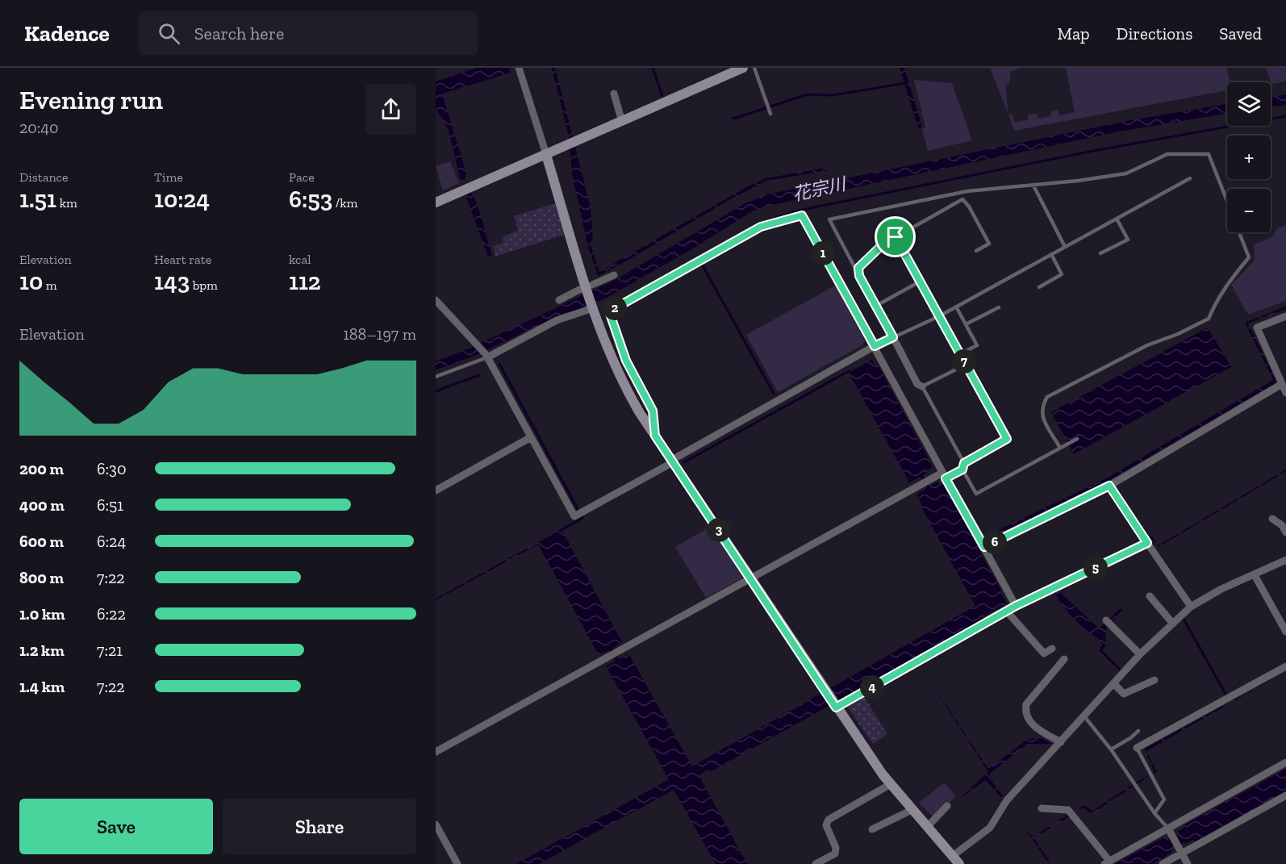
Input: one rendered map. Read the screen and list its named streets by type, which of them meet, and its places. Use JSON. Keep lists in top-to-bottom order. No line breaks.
{"water":["花宗川"],"page":{"header":"Kadence","search":"Search here","nav":["Map","Directions","Saved"],"heading":["Evening run","20:40"],"map_buttons":["+","−"],"stats":[["Distance","1.51 km"],["Time","10:24"],["Pace","6:53 /km"],["Elevation","10 m"],["Heart rate","143 bpm"],["kcal","112"]],"pins":["1","2","7","3","6","5","4"],"chart":["Elevation","188–197 m"],"list":[{"name":"200 m","note":"6:30"},{"name":"400 m","note":"6:51"},{"name":"600 m","note":"6:24"},{"name":"800 m","note":"7:22"},{"name":"1.0 km","note":"6:22"},{"name":"1.2 km","note":"7:21"},{"name":"1.4 km","note":"7:22"}],"buttons":["Save","Share"]}}
